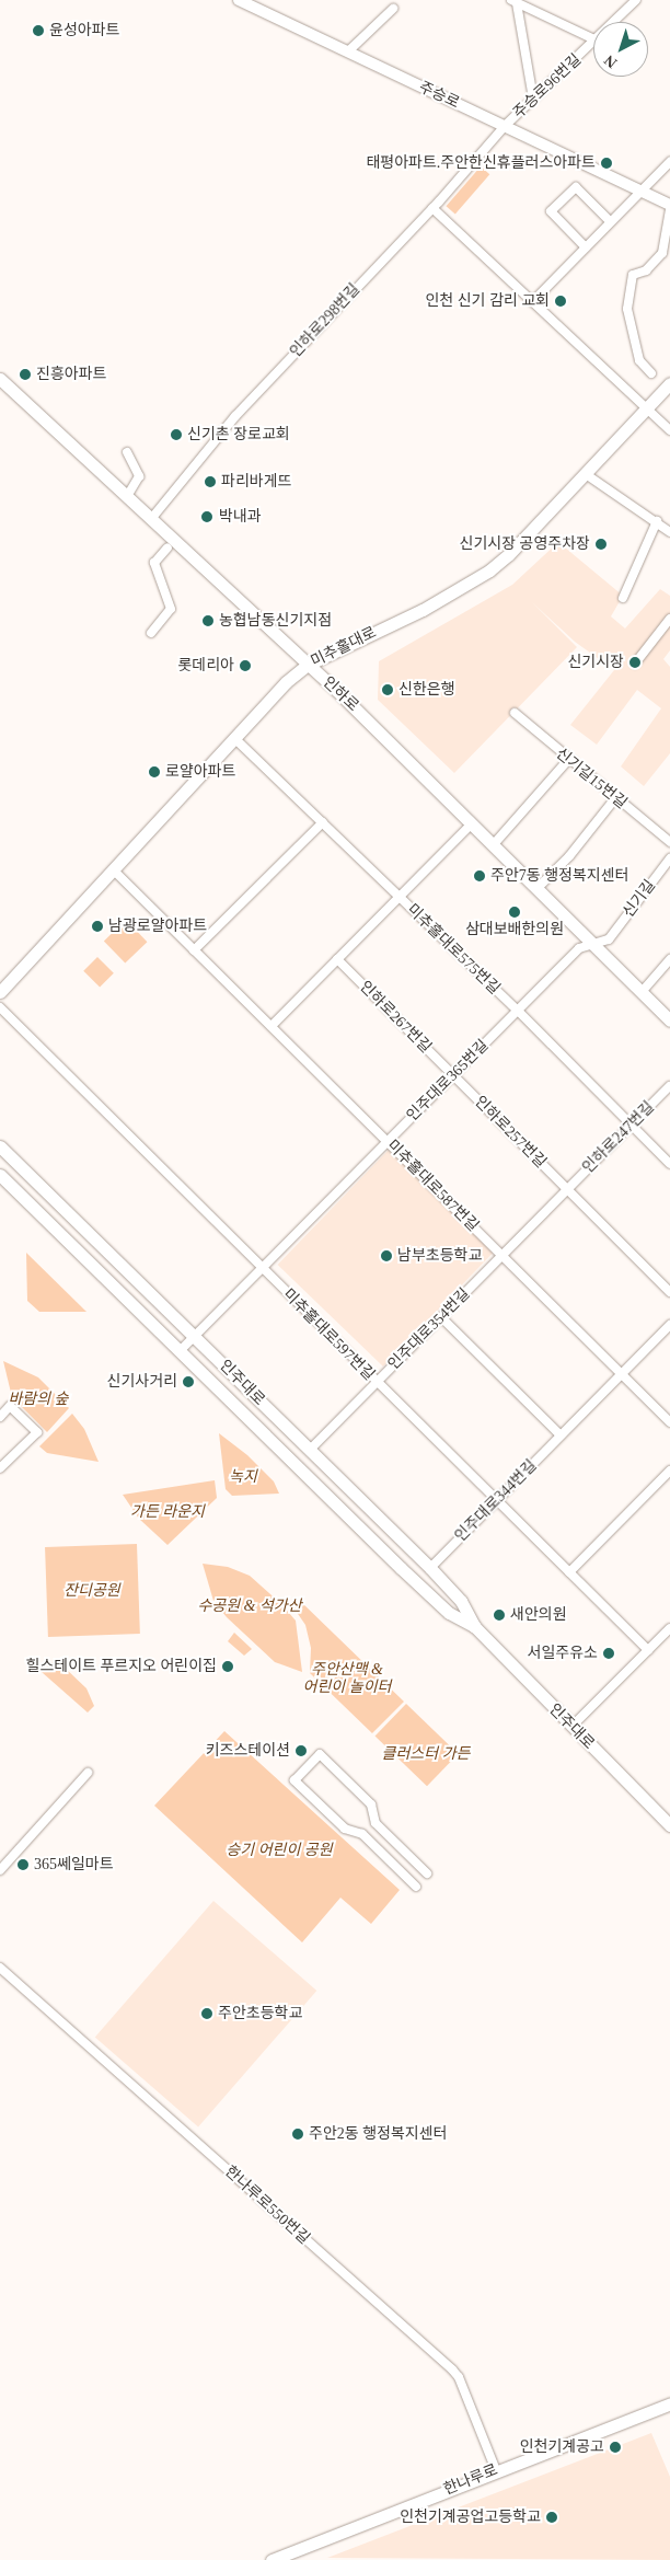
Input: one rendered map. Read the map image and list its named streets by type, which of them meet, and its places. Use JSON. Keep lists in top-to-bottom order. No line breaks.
{"streets":{"main road":["미추홀대로","인하로","인주대로","한나루로"],"street":["주승로96번길","주승로","인하로298번길","신기길15번길","신기길","미추홀대로575번길","인하로267번길","인주대로365번길","인하로257번길","인하로247번길","미추홀대로587번길","인주대로354번길","미추홀대로597번길","인주대로344번길","한나루로550번길"]},"crossings":[["주승로96번길","주승로"],["주승로96번길","인하로298번길"],["주승로","인하로298번길"],["인하로298번길","인하로"],["미추홀대로","인하로"],["미추홀대로","미추홀대로575번길"],["미추홀대로","미추홀대로587번길"],["인하로","인주대로365번길"],["신기길","인주대로365번길"],["미추홀대로575번길","인주대로365번길"],["미추홀대로575번길","인하로247번길"],["인하로267번길","인주대로365번길"],["인하로267번길","인하로257번길"],["인주대로365번길","인하로257번길"],["인주대로365번길","미추홀대로587번길"],["인주대로365번길","미추홀대로597번길"],["인주대로365번길","인주대로"],["인하로257번길","인하로247번길"],["인하로247번길","미추홀대로587번길"],["인하로247번길","인주대로354번길"],["미추홀대로587번길","인주대로354번길"],["미추홀대로587번길","인주대로344번길"],["인주대로354번길","미추홀대로597번길"],["인주대로354번길","인주대로"],["미추홀대로597번길","인주대로344번길"],["인주대로","인주대로344번길"],["한나루로550번길","한나루로"]],"parks":["바람의 숲","녹지","가든 라운지","잔디공원","수공원 & 석가산","주안산맥 & 어린이 놀이터","클러스터 가든","승기 어린이 공원"],"places":["윤성아파트","태평아파트.주안한신휴플러스아파트","인천 신기 감리 교회","진흥아파트","신기촌 장로교회","파리바게뜨","박내과","신기시장 공영주차장","농협남동신기지점","신기시장","롯데리아","신한은행","로얄아파트","주안7동 행정복지센터","삼대보배한의원","남광로얄아파트","남부초등학교","신기사거리","새안의원","서일주유소","힐스테이트 푸르지오 어린이집","키즈스테이션","365쎄일마트","주안초등학교","주안2동 행정복지센터","인천기계공고","인천기계공업고등학교"],"north":"bottom left"}
